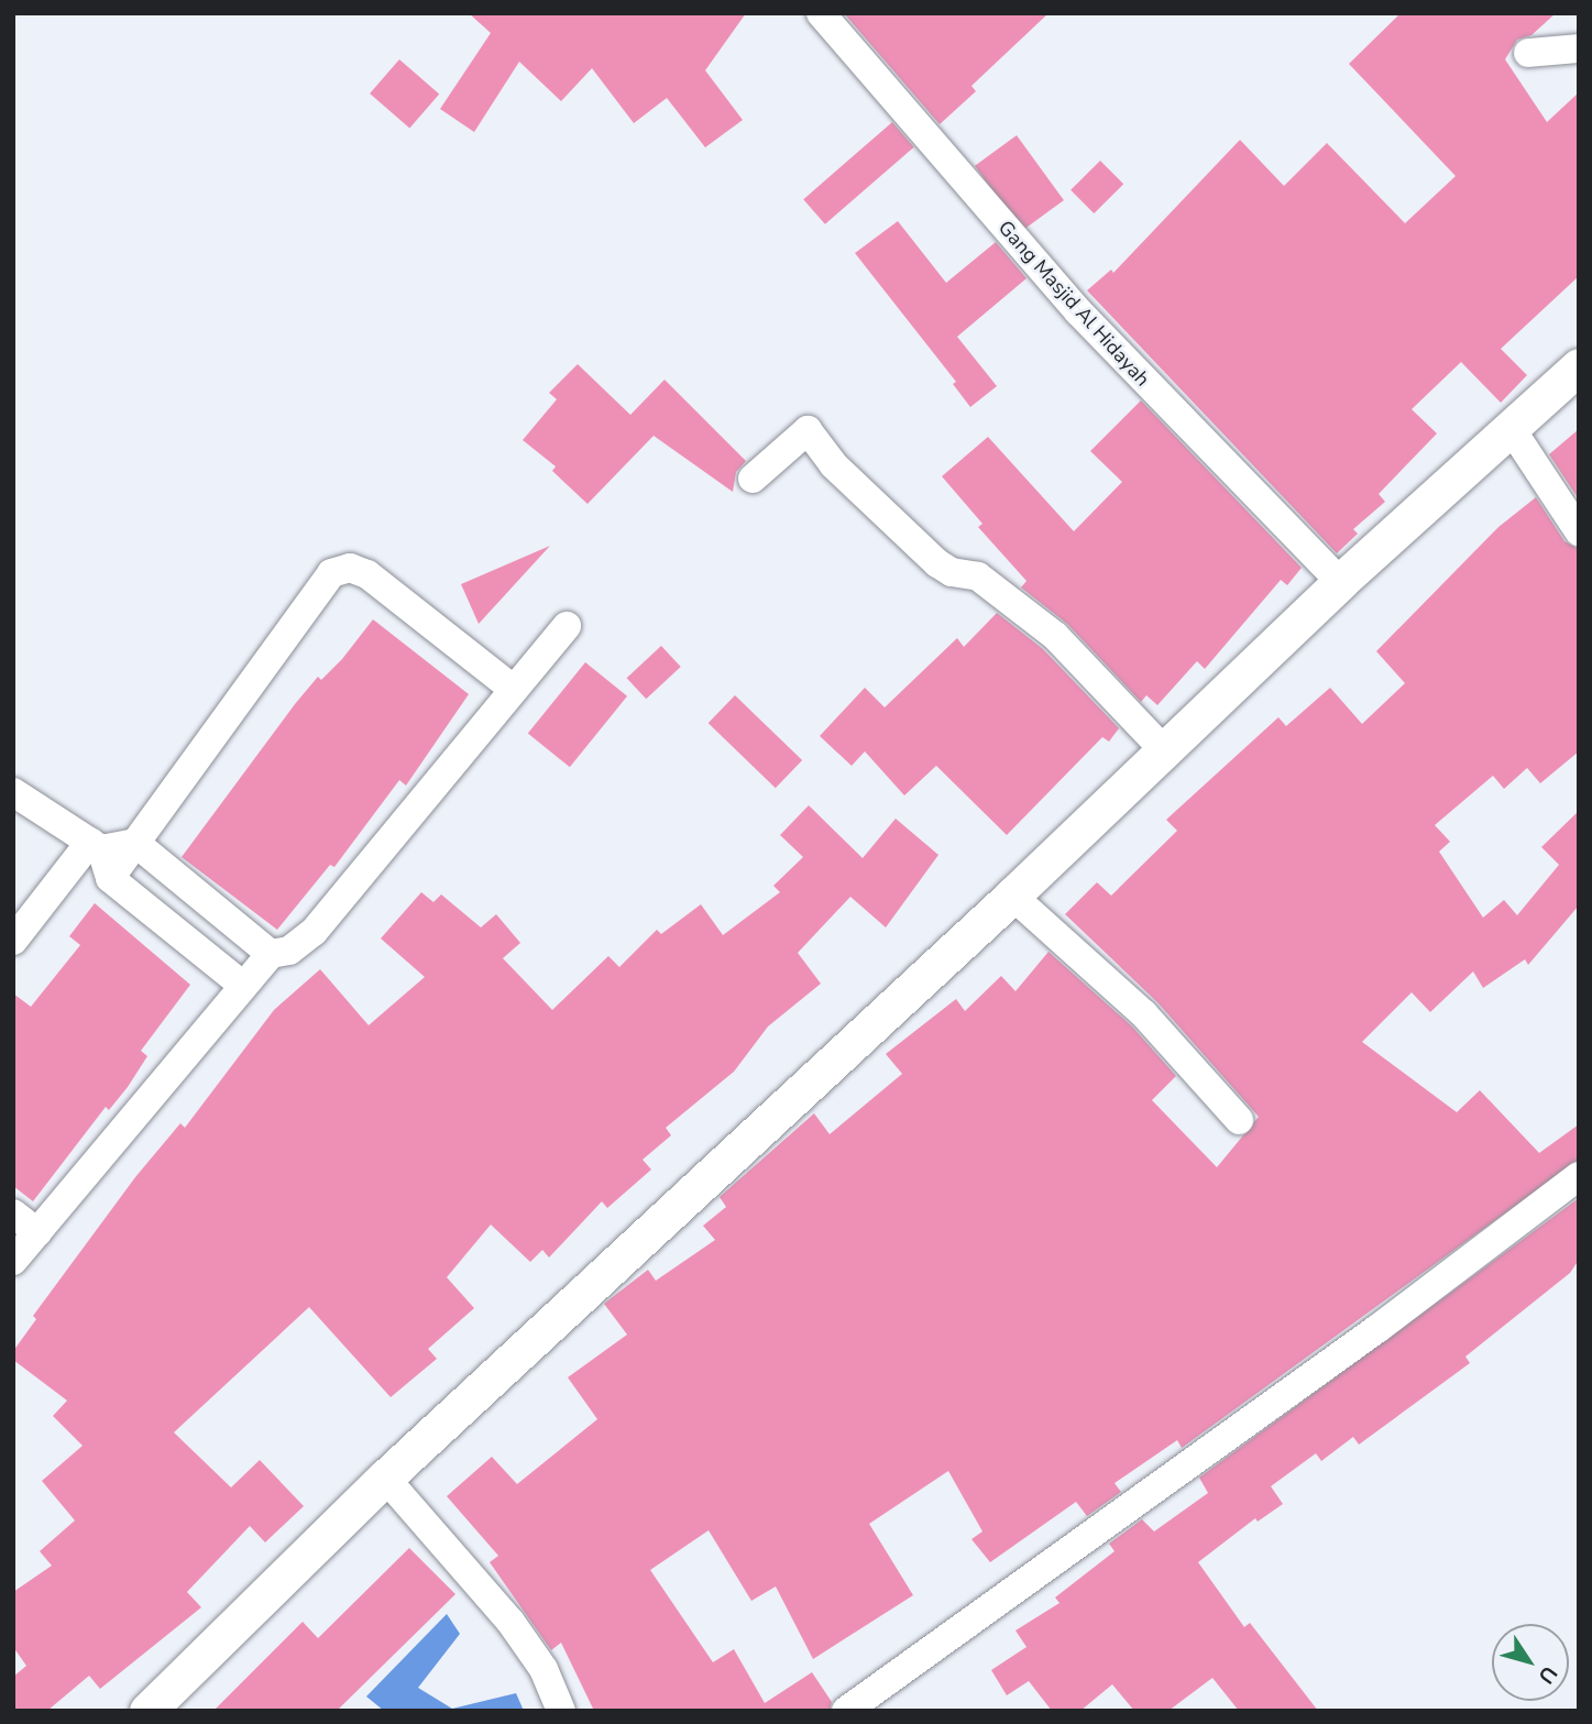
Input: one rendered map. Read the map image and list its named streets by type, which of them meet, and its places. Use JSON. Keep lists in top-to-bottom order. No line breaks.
{"streets":{"street":["Gang Masjid Al Hidayah"]},"north":"bottom right"}
